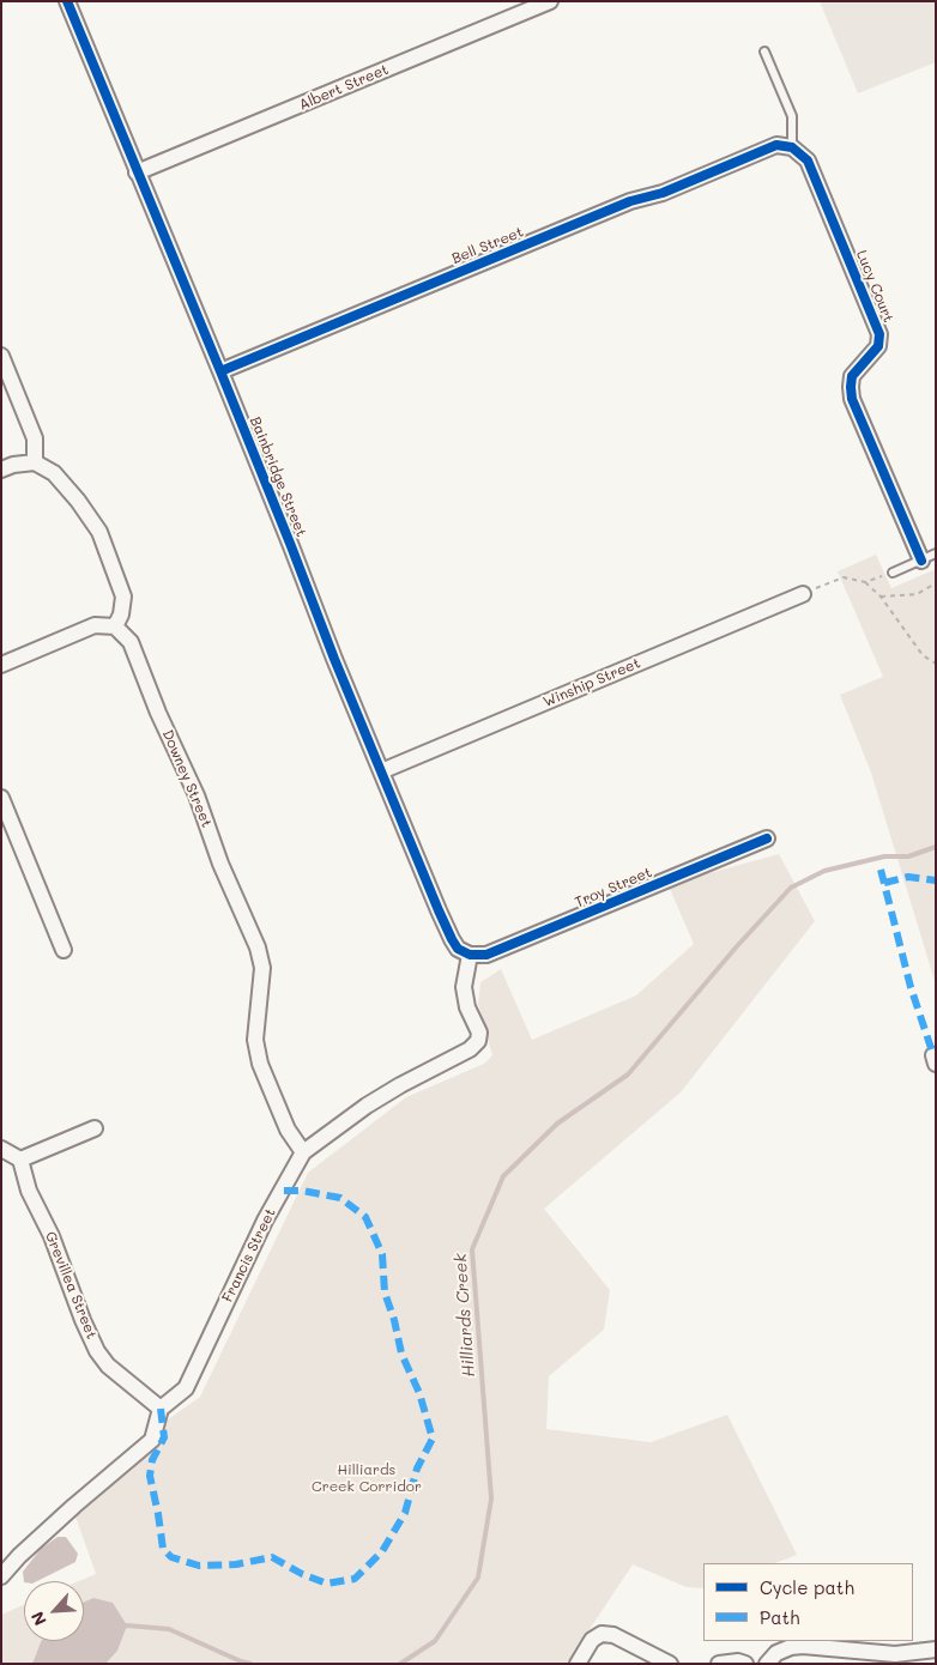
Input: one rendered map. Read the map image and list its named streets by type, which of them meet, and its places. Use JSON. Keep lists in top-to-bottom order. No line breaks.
{"streets":{"street":["Albert Street","Bell Street","Lucy Court","Bainbridge Street","Winship Street","Downey Street","Troy Street","Francis Street","Grevillea Street"]},"crossings":[["Albert Street","Bainbridge Street"],["Bell Street","Lucy Court"],["Bell Street","Bainbridge Street"],["Bainbridge Street","Winship Street"],["Bainbridge Street","Troy Street"],["Bainbridge Street","Francis Street"],["Downey Street","Francis Street"],["Troy Street","Francis Street"],["Francis Street","Grevillea Street"]],"water":["Hilliards Creek"],"parks":["Hilliards Creek Corridor"],"legend":["Cycle path","Path"],"north":"bottom left"}
